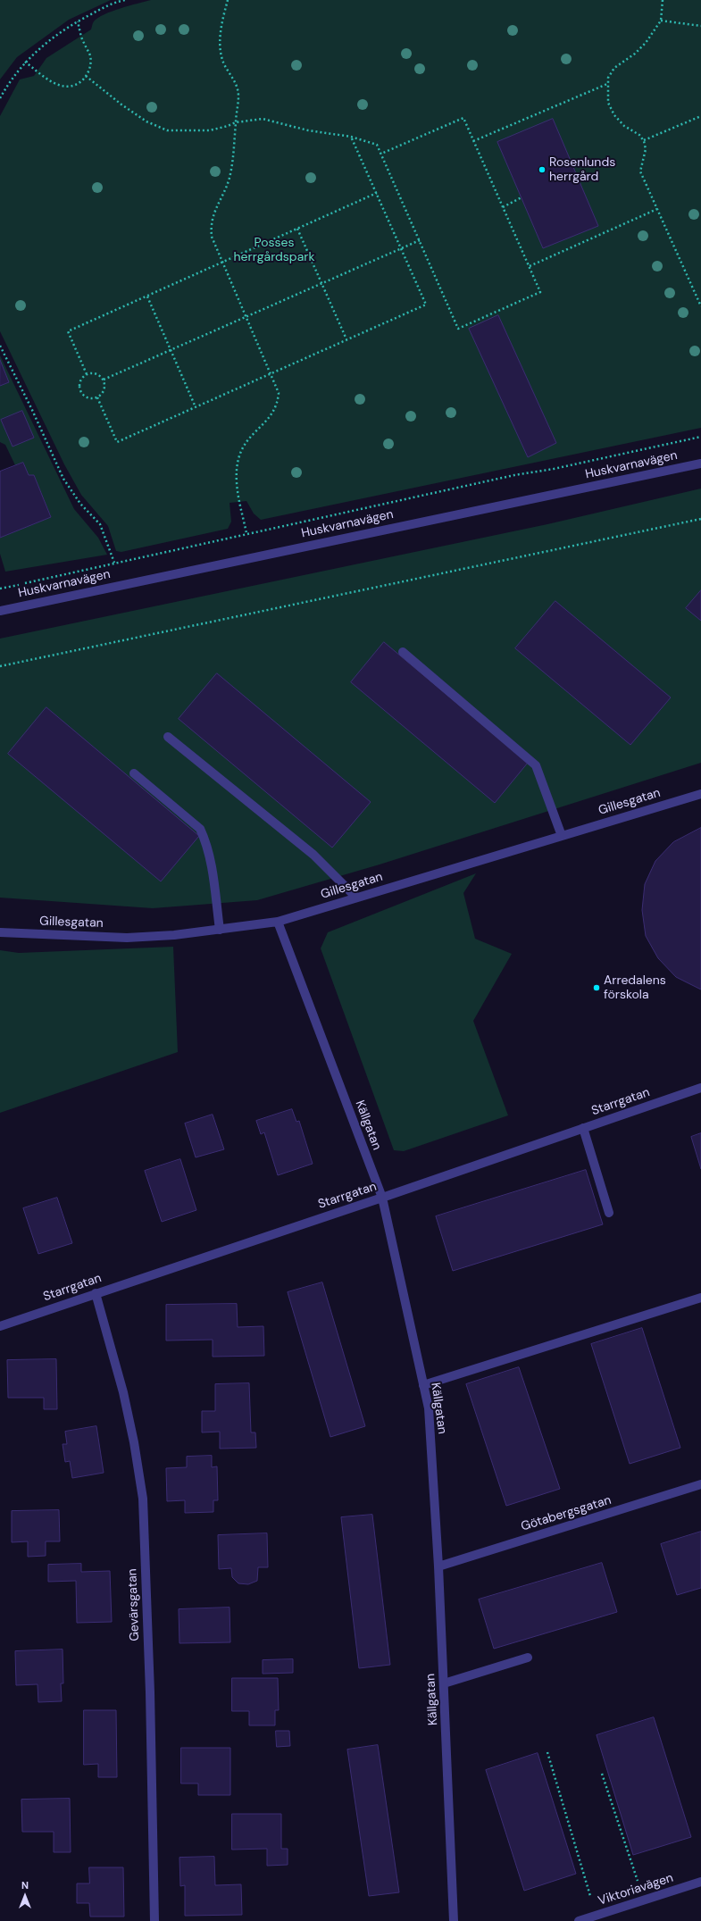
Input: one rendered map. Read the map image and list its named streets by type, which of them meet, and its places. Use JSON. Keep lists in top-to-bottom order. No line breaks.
{"streets":{"street":["Huskvarnavägen","Gillesgatan","Starrgatan","Källgatan","Götabergsgatan","Gevärsgatan","Viktoriavägen"]},"crossings":[["Gillesgatan","Källgatan"],["Starrgatan","Källgatan"],["Starrgatan","Gevärsgatan"],["Källgatan","Götabergsgatan"]],"parks":["Posses herrgårdspark"],"places":["Rosenlunds herrgård","Arredalens förskola"],"north":"top"}
